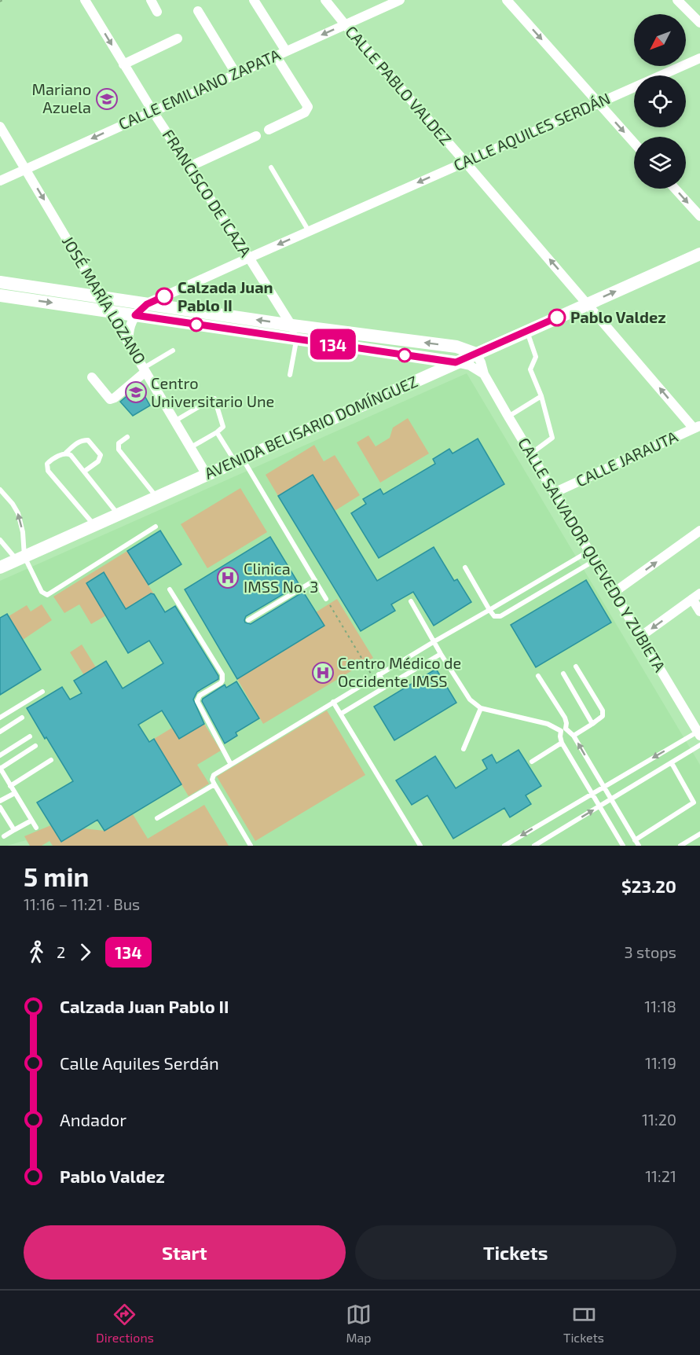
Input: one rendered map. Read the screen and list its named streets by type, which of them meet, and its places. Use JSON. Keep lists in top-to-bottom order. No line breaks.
{"streets":{"main road":["AVENIDA BELISARIO DOMÍNGUEZ"],"street":["CALLE PABLO VALDEZ","CALLE EMILIANO ZAPATA","CALLE AQUILES SERDÁN","FRANCISCO DE ICAZA","JOSÉ MARÍA LOZANO","CALLE JARAUTA","CALLE SALVADOR QUEVEDO Y ZUBIETA"]},"crossings":[["CALLE PABLO VALDEZ","CALLE EMILIANO ZAPATA"],["CALLE PABLO VALDEZ","CALLE AQUILES SERDÁN"],["CALLE PABLO VALDEZ","AVENIDA BELISARIO DOMÍNGUEZ"],["CALLE PABLO VALDEZ","CALLE JARAUTA"],["CALLE EMILIANO ZAPATA","FRANCISCO DE ICAZA"],["CALLE EMILIANO ZAPATA","JOSÉ MARÍA LOZANO"],["CALLE AQUILES SERDÁN","FRANCISCO DE ICAZA"],["JOSÉ MARÍA LOZANO","AVENIDA BELISARIO DOMÍNGUEZ"],["AVENIDA BELISARIO DOMÍNGUEZ","CALLE SALVADOR QUEVEDO Y ZUBIETA"],["CALLE JARAUTA","CALLE SALVADOR QUEVEDO Y ZUBIETA"]],"one_way":["CALLE PABLO VALDEZ","CALLE EMILIANO ZAPATA","CALLE AQUILES SERDÁN","JOSÉ MARÍA LOZANO"],"places":{"school or university":["Mariano Azuela","Centro Universitario Une"],"other":["Calzada Juan Pablo II","Pablo Valdez"],"hospital":["Clinica IMSS No. 3","Centro Médico de Occidente IMSS"]},"lines":["bus line 134"],"north":"bottom left","page":{"on_map":"134","heading":["5 min","11:16 – 11:21 · Bus","$23.20"],"legs":["2","134","3 stops"],"list":[{"name":"Calzada Juan Pablo II","value":"11:18"},{"name":"Calle Aquiles Serdán","value":"11:19"},{"name":"Andador","value":"11:20"},{"name":"Pablo Valdez","value":"11:21"}],"buttons":["Start","Tickets"],"tabs":["Directions","Map","Tickets"]}}
